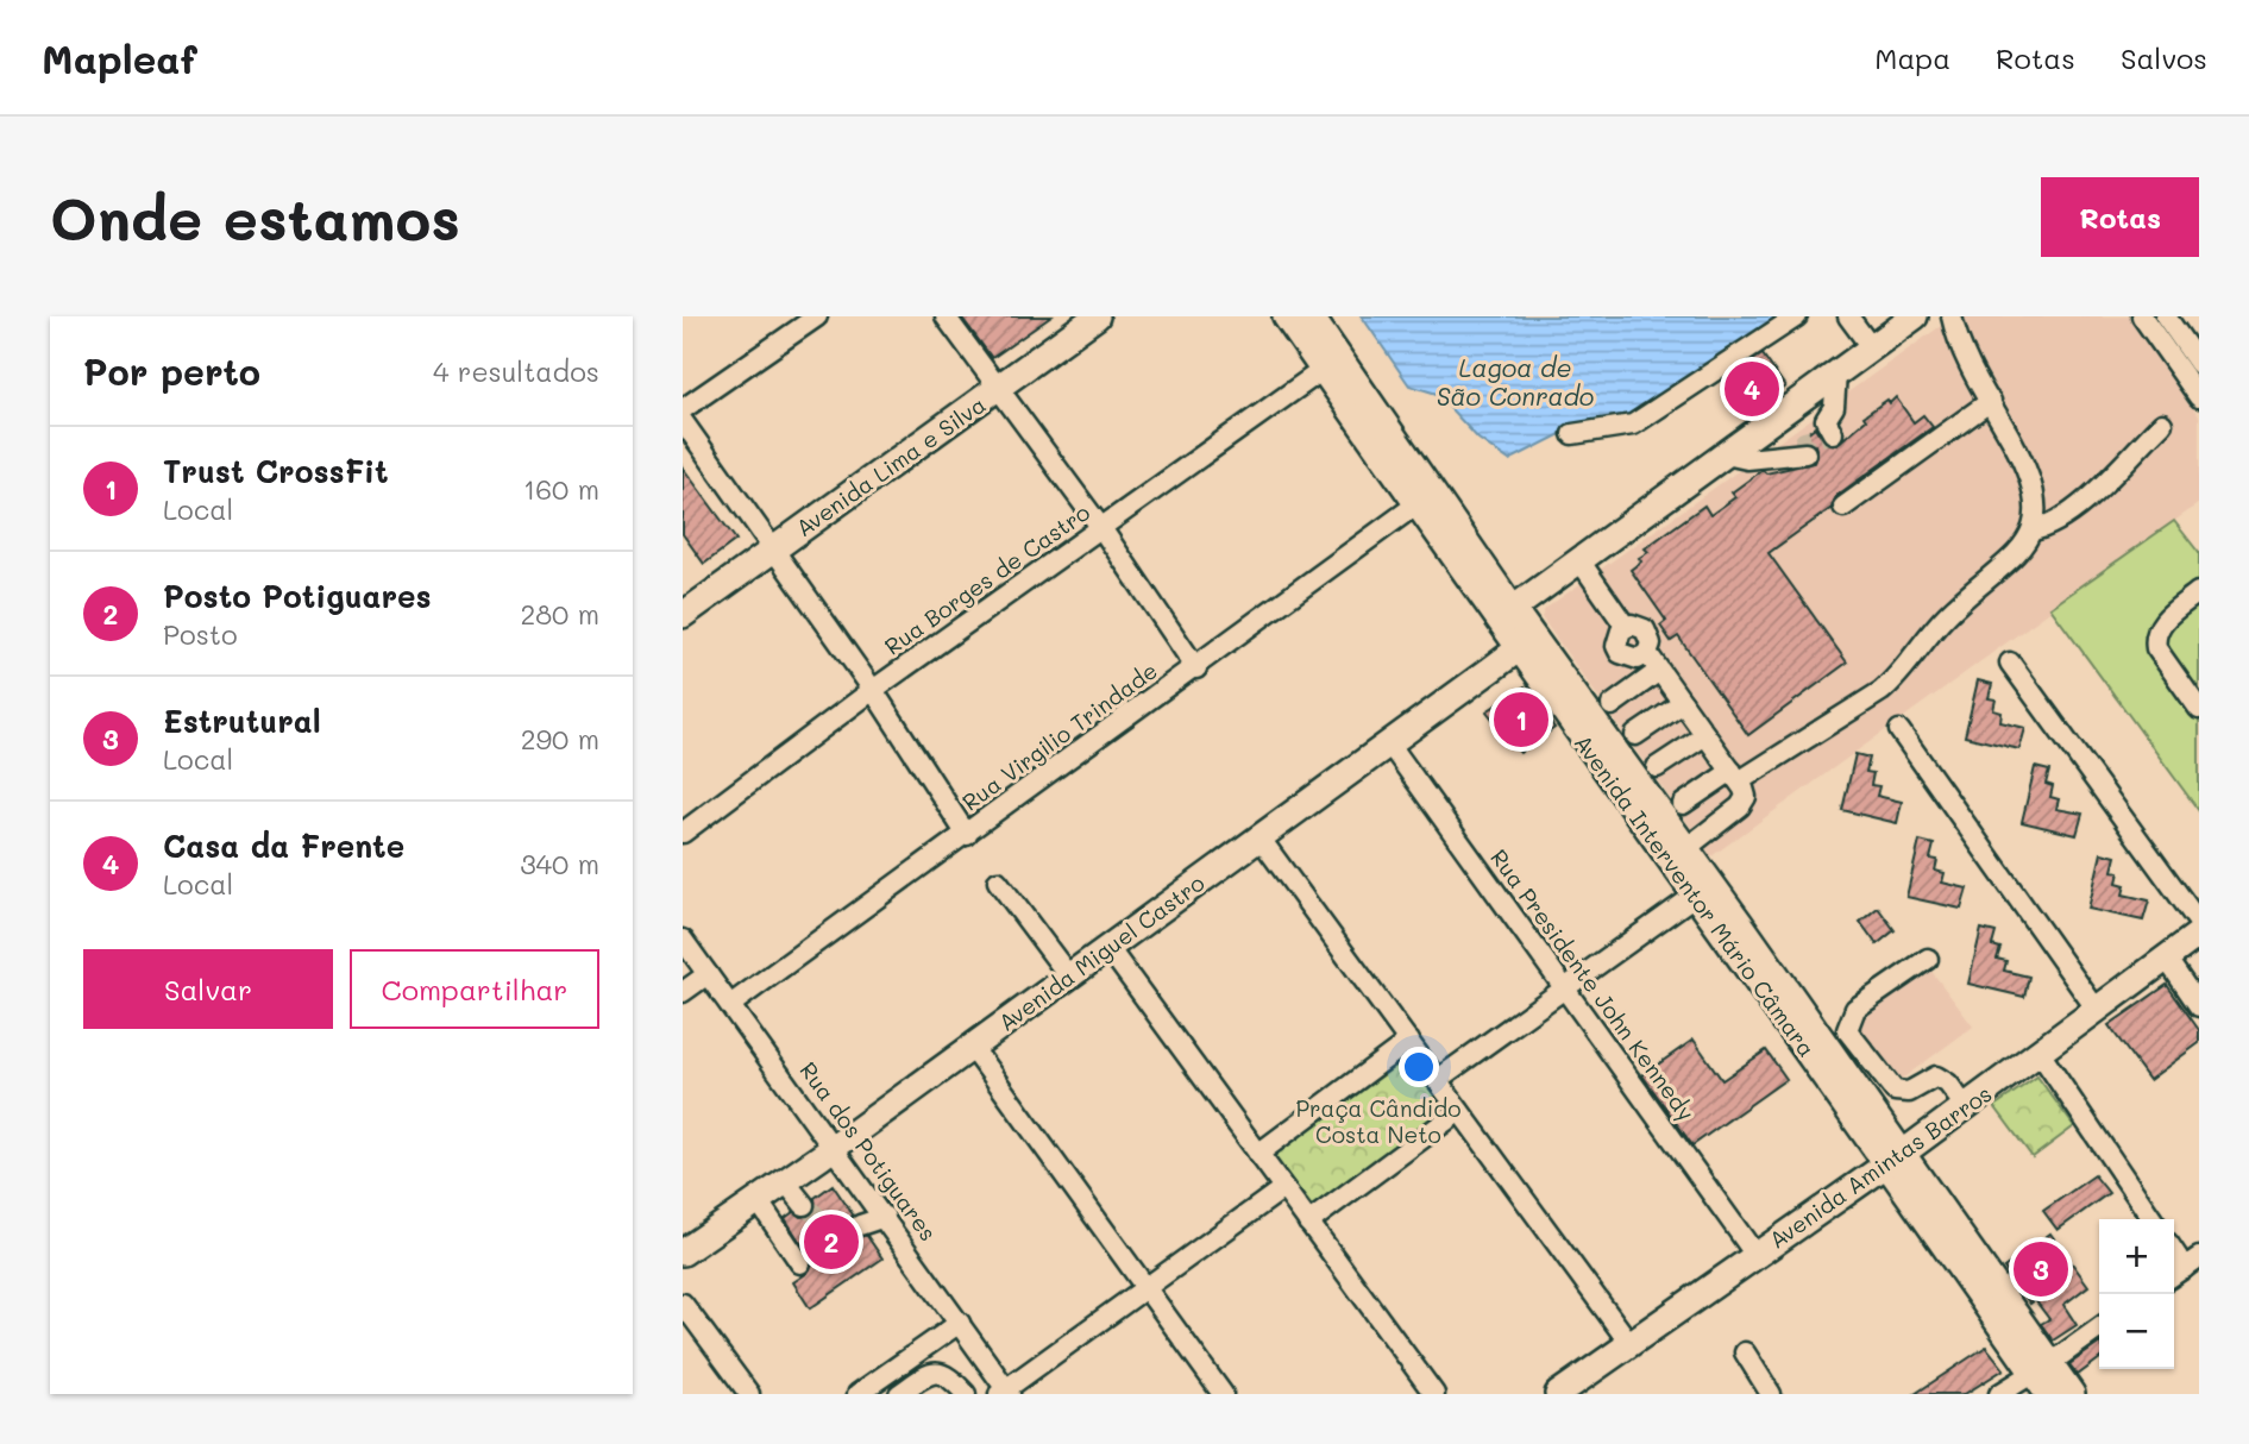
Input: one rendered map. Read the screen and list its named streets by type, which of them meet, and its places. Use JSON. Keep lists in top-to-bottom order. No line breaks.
{"streets":{"main road":["Avenida Lima e Silva","Avenida Interventor Mário Câmara","Avenida Miguel Castro","Avenida Amintas Barros"],"street":["Rua Borges de Castro","Rua Virgilio Trindade","Rua Presidente John Kennedy","Rua dos Potiguares"]},"crossings":[["Rua Borges de Castro","Avenida Interventor Mário Câmara"],["Rua Virgilio Trindade","Avenida Interventor Mário Câmara"],["Rua Virgilio Trindade","Rua dos Potiguares"],["Avenida Interventor Mário Câmara","Avenida Miguel Castro"],["Avenida Interventor Mário Câmara","Avenida Amintas Barros"],["Avenida Miguel Castro","Rua Presidente John Kennedy"],["Avenida Miguel Castro","Rua dos Potiguares"],["Rua Presidente John Kennedy","Avenida Amintas Barros"]],"water":["Lagoa de São Conrado"],"parks":["Praça Cândido Costa Neto"],"page":{"header":"Mapleaf","nav":["Mapa","Rotas","Salvos"],"buttons":["Rotas",["Salvar","Compartilhar"]],"title":"Onde estamos","heading":["Por perto","4 resultados"],"pins":["4","1","2","3"],"list":[{"mark":"1","name":"Trust CrossFit","note":"Local","value":"160 m"},{"mark":"2","name":"Posto Potiguares","note":"Posto","value":"280 m"},{"mark":"3","name":"Estrutural","note":"Local","value":"290 m"},{"mark":"4","name":"Casa da Frente","note":"Local","value":"340 m"}],"map_buttons":["+","−"]}}
